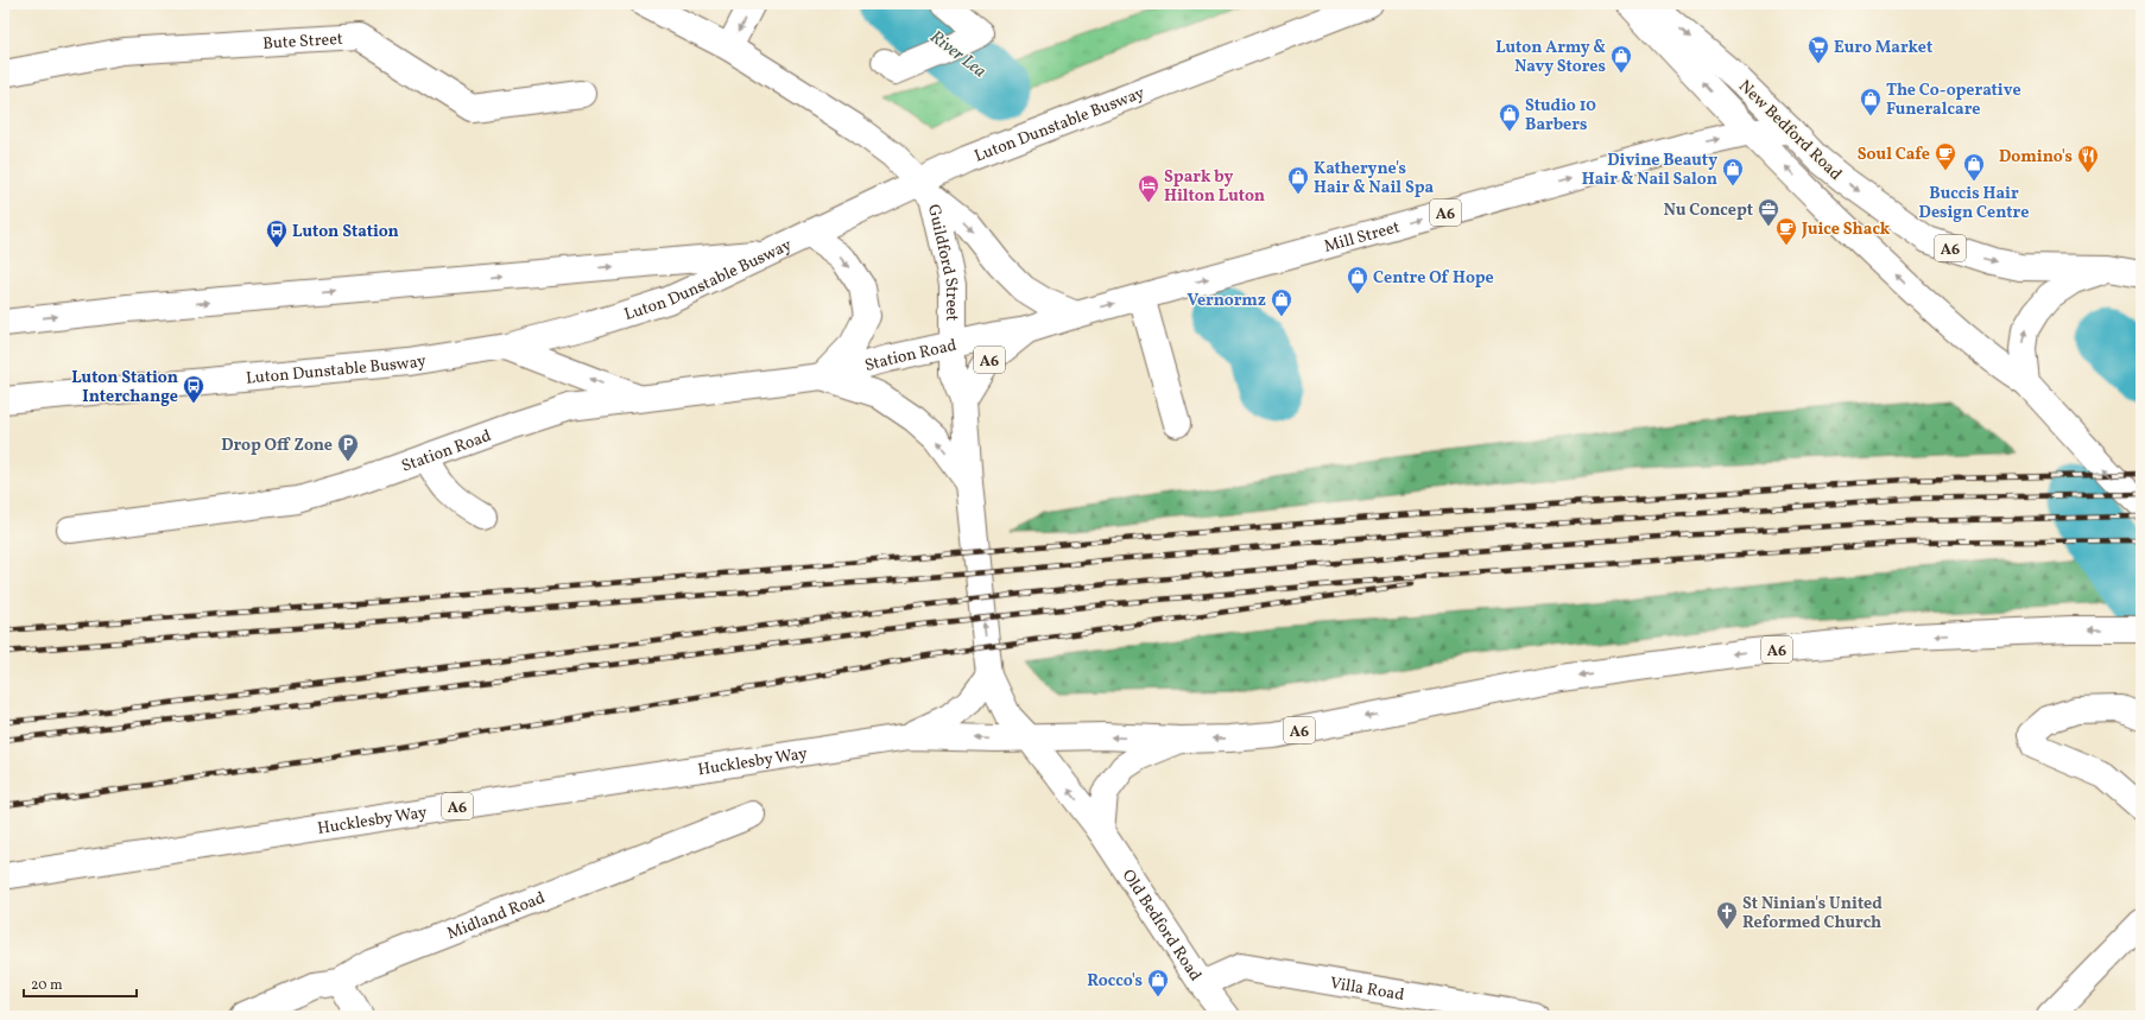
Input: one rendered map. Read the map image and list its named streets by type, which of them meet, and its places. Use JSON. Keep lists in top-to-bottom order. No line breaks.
{"streets":{"main road":["Bute Street","Luton Dunstable Busway","New Bedford Road","A6","Mill Street","Guildford Street","Station Road","Hucklesby Way","Midland Road","Old Bedford Road","Villa Road"]},"crossings":[["Luton Dunstable Busway","Guildford Street"],["New Bedford Road","Mill Street"],["A6","Hucklesby Way"],["A6","Old Bedford Road"],["Mill Street","Guildford Street"],["Mill Street","Station Road"],["Guildford Street","Station Road"],["Guildford Street","Hucklesby Way"],["Guildford Street","Old Bedford Road"],["Hucklesby Way","Old Bedford Road"],["Old Bedford Road","Villa Road"]],"one_way":["Mill Street"],"water":["River Lea"],"places":{"supermarket":["Euro Market"],"shop":["Luton Army & Navy Stores","The Co-operative Funeralcare","Studio 10 Barbers","Buccis Hair Design Centre","Divine Beauty Hair & Nail Salon","Katheryne's Hair & Nail Spa","Centre Of Hope","Vernormz","Rocco's"],"cafe":["Soul Cafe","Juice Shack"],"restaurant":["Domino's"],"hotel":["Spark by Hilton Luton"],"office":["Nu Concept"],"bus stop":["Luton Station","Luton Station Interchange"],"parking":["Drop Off Zone"],"church":["St Ninian's United Reformed Church"]},"scale_bar":"20 m"}
